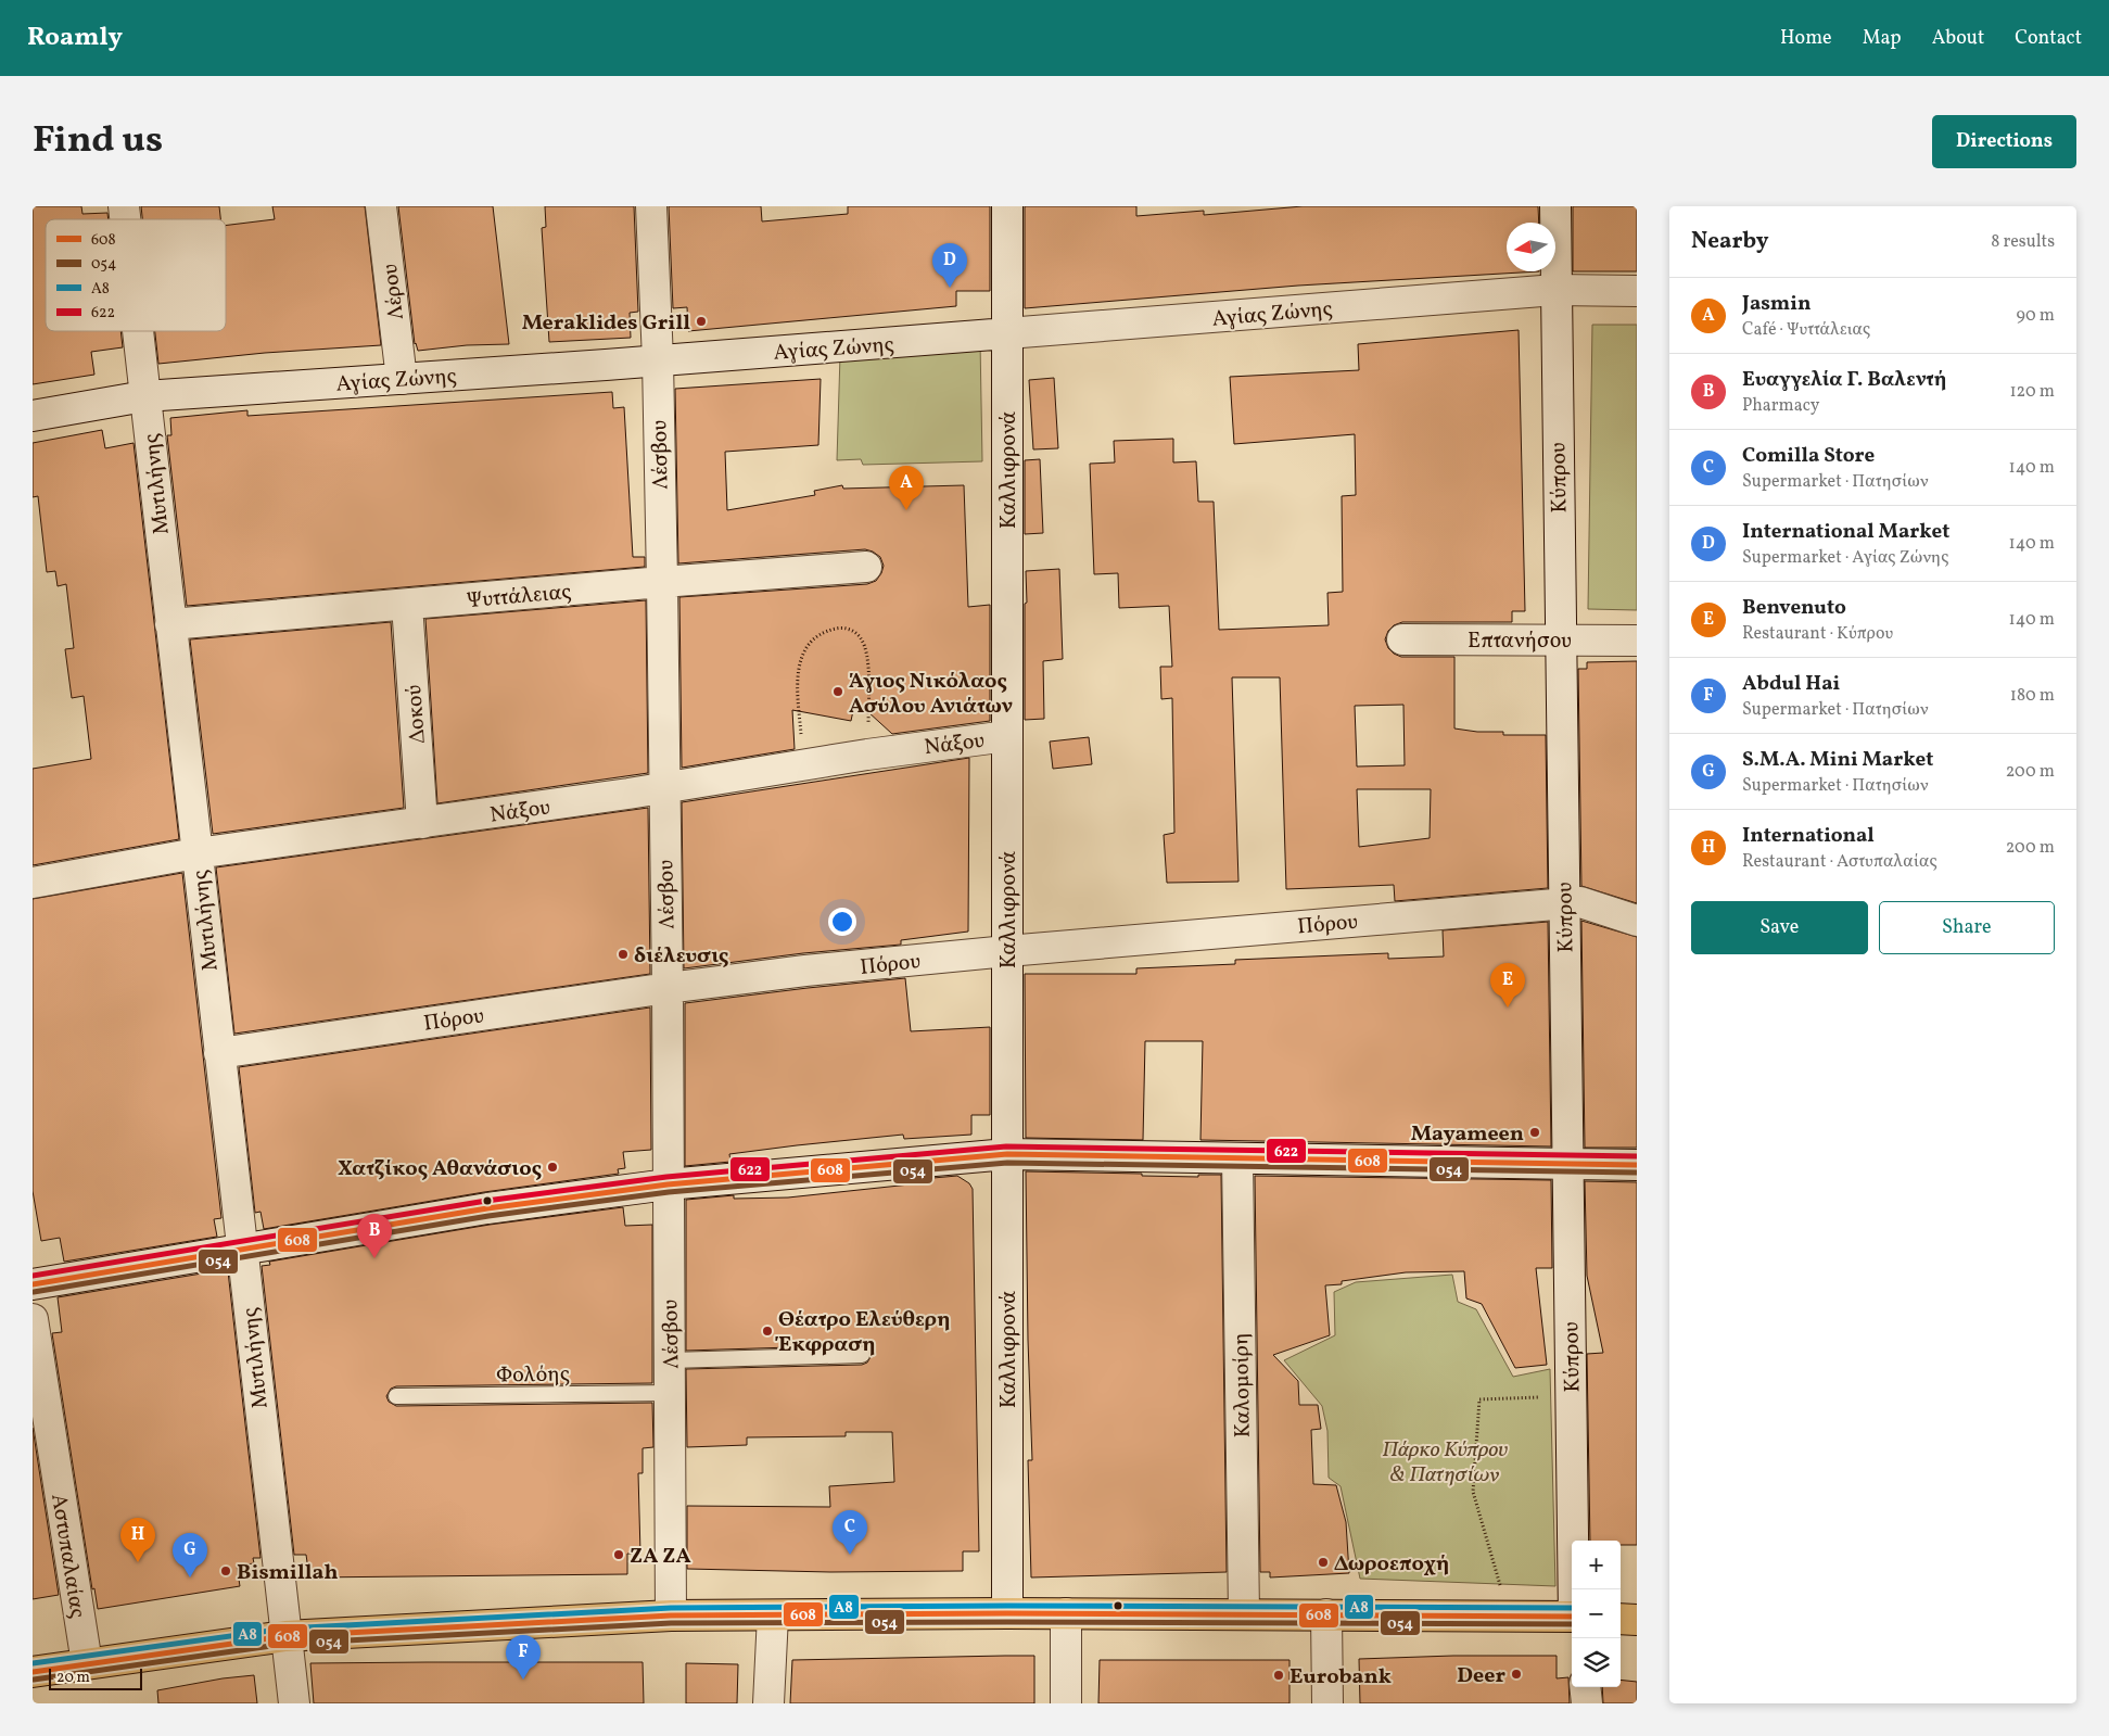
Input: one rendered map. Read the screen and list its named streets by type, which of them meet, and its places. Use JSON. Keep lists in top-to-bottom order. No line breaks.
{"streets":{"street":["Λέρου","Αγίας Ζώνης","Λέσβου","Καλλιφρονά","Κύπρου","Μυτιλήνης","Ψυττάλειας","Επτανήσου","Δοκού","Νάξου","Πόρου","Καλομοίρη","Αστυπαλαίας"],"lane":["Φολόης"]},"crossings":[["Λέρου","Αγίας Ζώνης"],["Αγίας Ζώνης","Λέσβου"],["Αγίας Ζώνης","Καλλιφρονά"],["Αγίας Ζώνης","Κύπρου"],["Αγίας Ζώνης","Μυτιλήνης"],["Λέσβου","Ψυττάλειας"],["Λέσβου","Νάξου"],["Λέσβου","Πόρου"],["Λέσβου","Φολόης"],["Καλλιφρονά","Νάξου"],["Καλλιφρονά","Πόρου"],["Κύπρου","Επτανήσου"],["Κύπρου","Πόρου"],["Μυτιλήνης","Ψυττάλειας"],["Μυτιλήνης","Νάξου"],["Μυτιλήνης","Πόρου"],["Ψυττάλειας","Δοκού"],["Δοκού","Νάξου"]],"parks":["Πάρκο Κύπρου & Πατησίων"],"places":["Meraklides Grill","Άγιος Νικόλαος Ασύλου Ανιάτων","διέλευσις","Mayameen","Χατζίκος Αθανάσιος","Θέατρο Ελεύθερη Έκφραση","ZA ZA","Δωροεποχή","Bismillah","Deer","Eurobank"],"lines":["transit line 622","transit line 608","transit line 054","transit line A8"],"legend":["608","054","A8","622"],"scale_bar":"20 m","north":"left","page":{"header":"Roamly","nav":["Home","Map","About","Contact"],"title":"Find us","buttons":["Directions",["Save","Share"]],"heading":["Nearby","8 results"],"pins":["D","A","E","B","C","H","G","F"],"list":[{"mark":"A","name":"Jasmin","note":"Café · Ψυττάλειας","value":"90 m"},{"mark":"B","name":"Ευαγγελία Γ. Βαλεντή","note":"Pharmacy","value":"120 m"},{"mark":"C","name":"Comilla Store","note":"Supermarket · Πατησίων","value":"140 m"},{"mark":"D","name":"International Market","note":"Supermarket · Αγίας Ζώνης","value":"140 m"},{"mark":"E","name":"Benvenuto","note":"Restaurant · Κύπρου","value":"140 m"},{"mark":"F","name":"Abdul Hai","note":"Supermarket · Πατησίων","value":"180 m"},{"mark":"G","name":"S.M.A. Mini Market","note":"Supermarket · Πατησίων","value":"200 m"},{"mark":"H","name":"International","note":"Restaurant · Αστυπαλαίας","value":"200 m"}],"map_buttons":["+","−"],"scale":"20 m"}}
